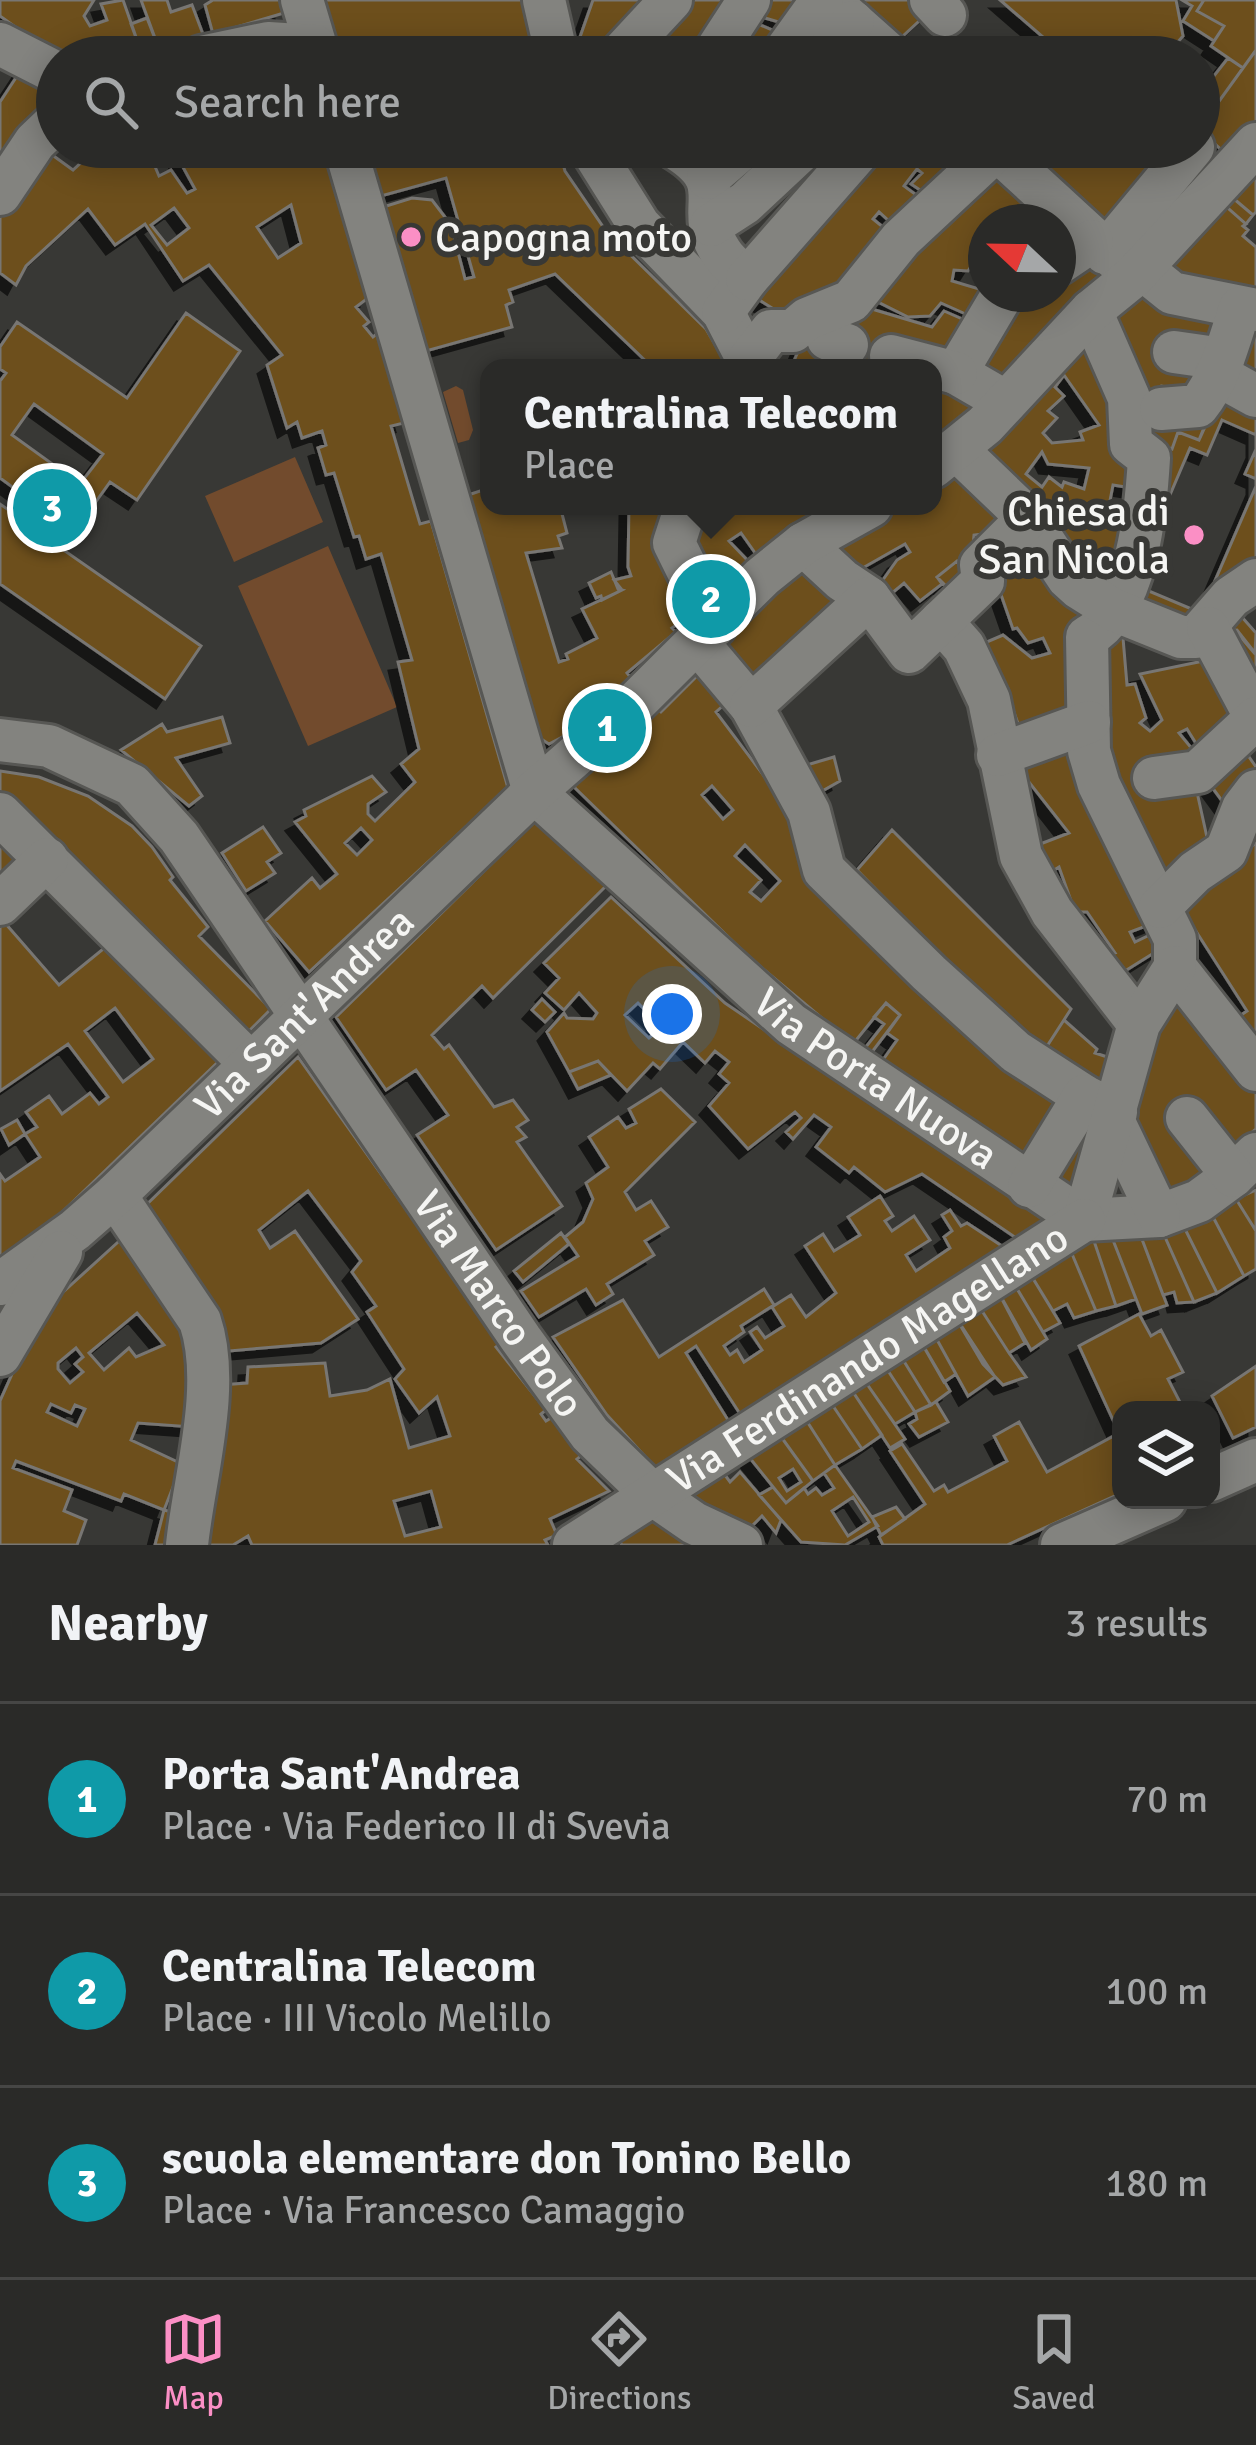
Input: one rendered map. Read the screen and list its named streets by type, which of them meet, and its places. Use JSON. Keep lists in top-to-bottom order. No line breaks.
{"streets":{"street":["Via Sant'Andrea","Via Porta Nuova","Via Marco Polo","Via Ferdinando Magellano"]},"crossings":[["Via Sant'Andrea","Via Porta Nuova"],["Via Sant'Andrea","Via Marco Polo"],["Via Porta Nuova","Via Ferdinando Magellano"],["Via Marco Polo","Via Ferdinando Magellano"]],"places":["Capogna moto","Chiesa di San Nicola"],"north":"left","page":{"search":"Search here","popup":["Centralina Telecom","Place"],"pins":["3","2","1"],"heading":["Nearby","3 results"],"list":[{"mark":"1","name":"Porta Sant'Andrea","note":"Place · Via Federico II di Svevia","value":"70 m"},{"mark":"2","name":"Centralina Telecom","note":"Place · III Vicolo Melillo","value":"100 m"},{"mark":"3","name":"scuola elementare don Tonino Bello","note":"Place · Via Francesco Camaggio","value":"180 m"}],"nav":["Map","Directions","Saved"]}}
